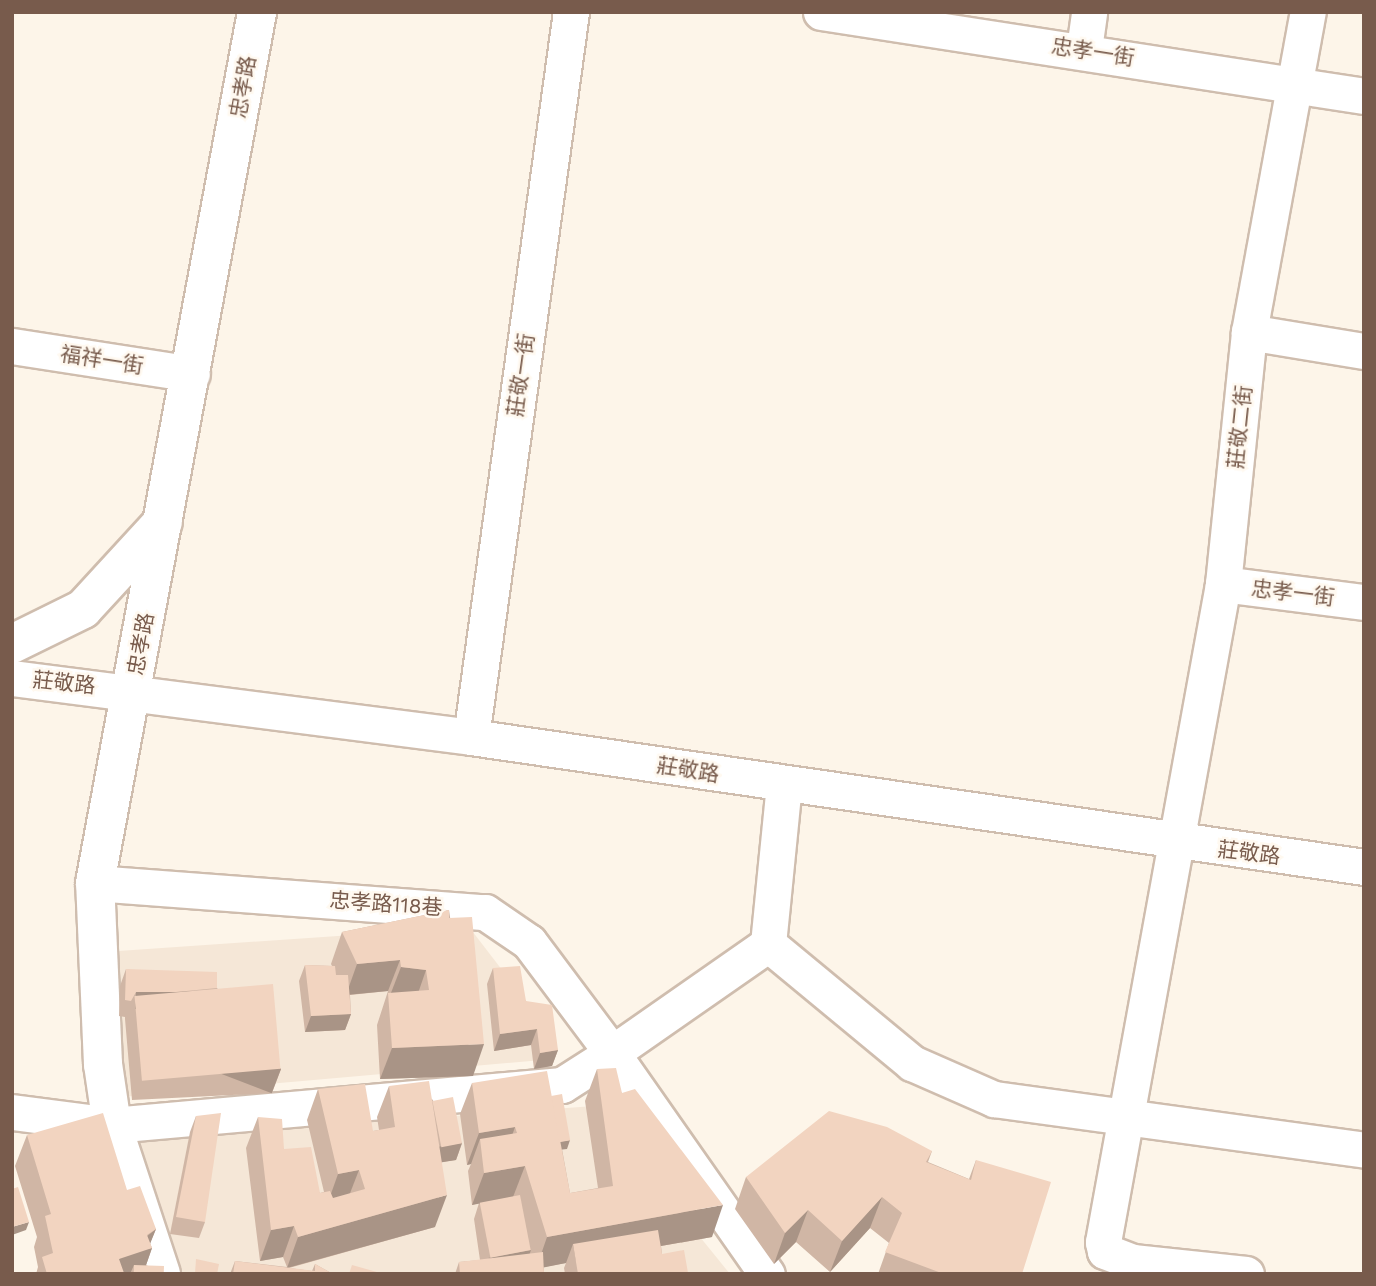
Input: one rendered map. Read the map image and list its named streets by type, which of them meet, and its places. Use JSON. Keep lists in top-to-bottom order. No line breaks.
{"streets":{"street":["忠孝一街","忠孝路","福祥一街","莊敬一街","莊敬二街","莊敬路","忠孝路118巷"]},"crossings":[["忠孝一街","莊敬二街"],["忠孝路","福祥一街"],["忠孝路","莊敬路"],["忠孝路","忠孝路118巷"],["莊敬一街","莊敬路"],["莊敬二街","莊敬路"]]}
